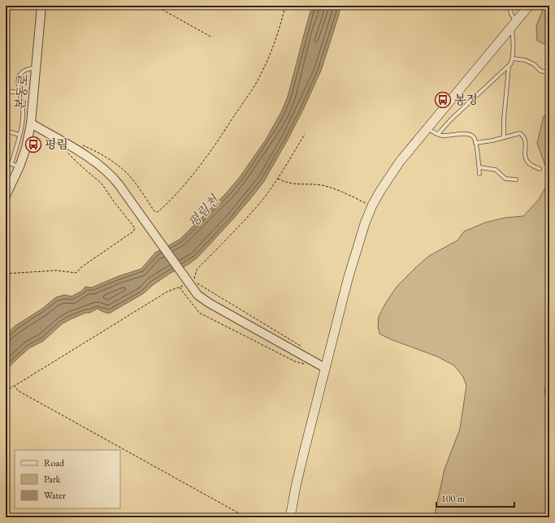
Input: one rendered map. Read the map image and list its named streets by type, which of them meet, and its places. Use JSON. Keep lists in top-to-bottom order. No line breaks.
{"streets":{"street":["본동로"]},"water":["평림천"],"places":{"bus stop":["봉정","평림"]},"legend":["Road","Park","Water"],"scale_bar":"100 m"}
